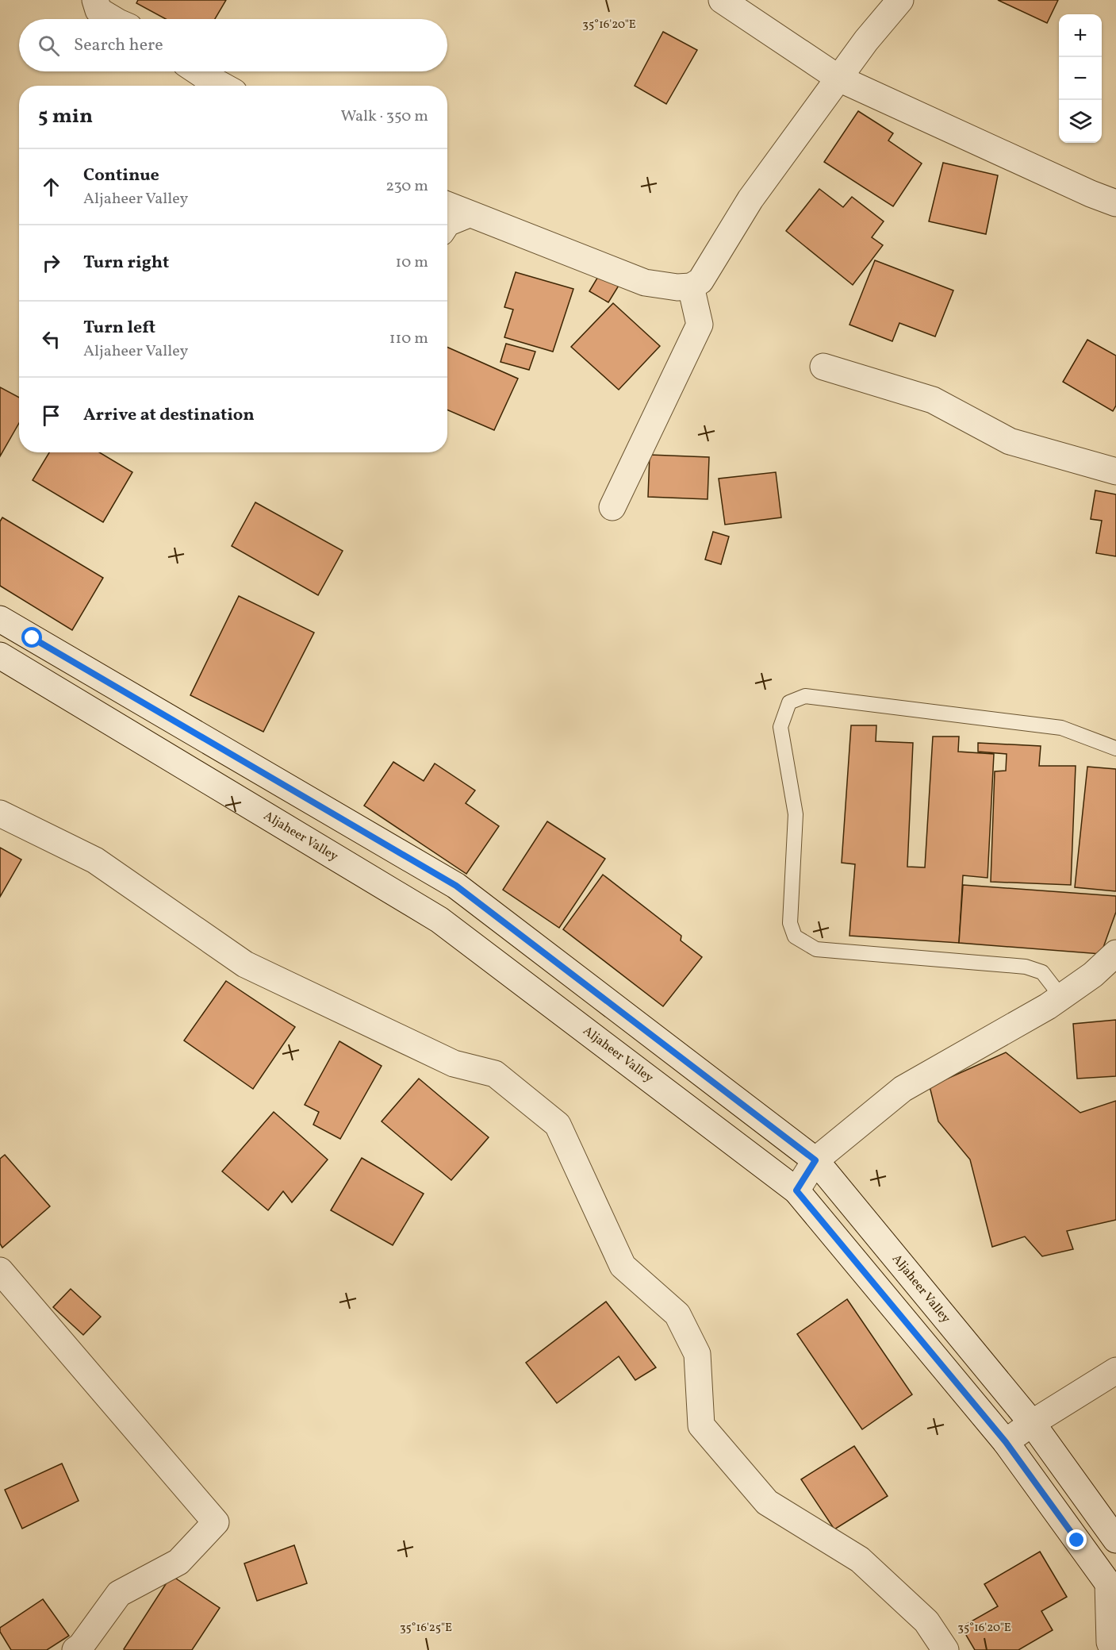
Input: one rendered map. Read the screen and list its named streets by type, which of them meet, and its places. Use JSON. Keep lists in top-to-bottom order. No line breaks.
{"streets":{"street":["Aljaheer Valley"]},"page":{"map_buttons":["+","−"],"search":"Search here","heading":["5 min","Walk · 350 m"],"list":[["Continue","Aljaheer Valley","230 m"],["Turn right","10 m"],["Turn left","Aljaheer Valley","110 m"],"Arrive at destination"]},"coordinates":["35°16'20\"E","35°16'25\"E"]}
